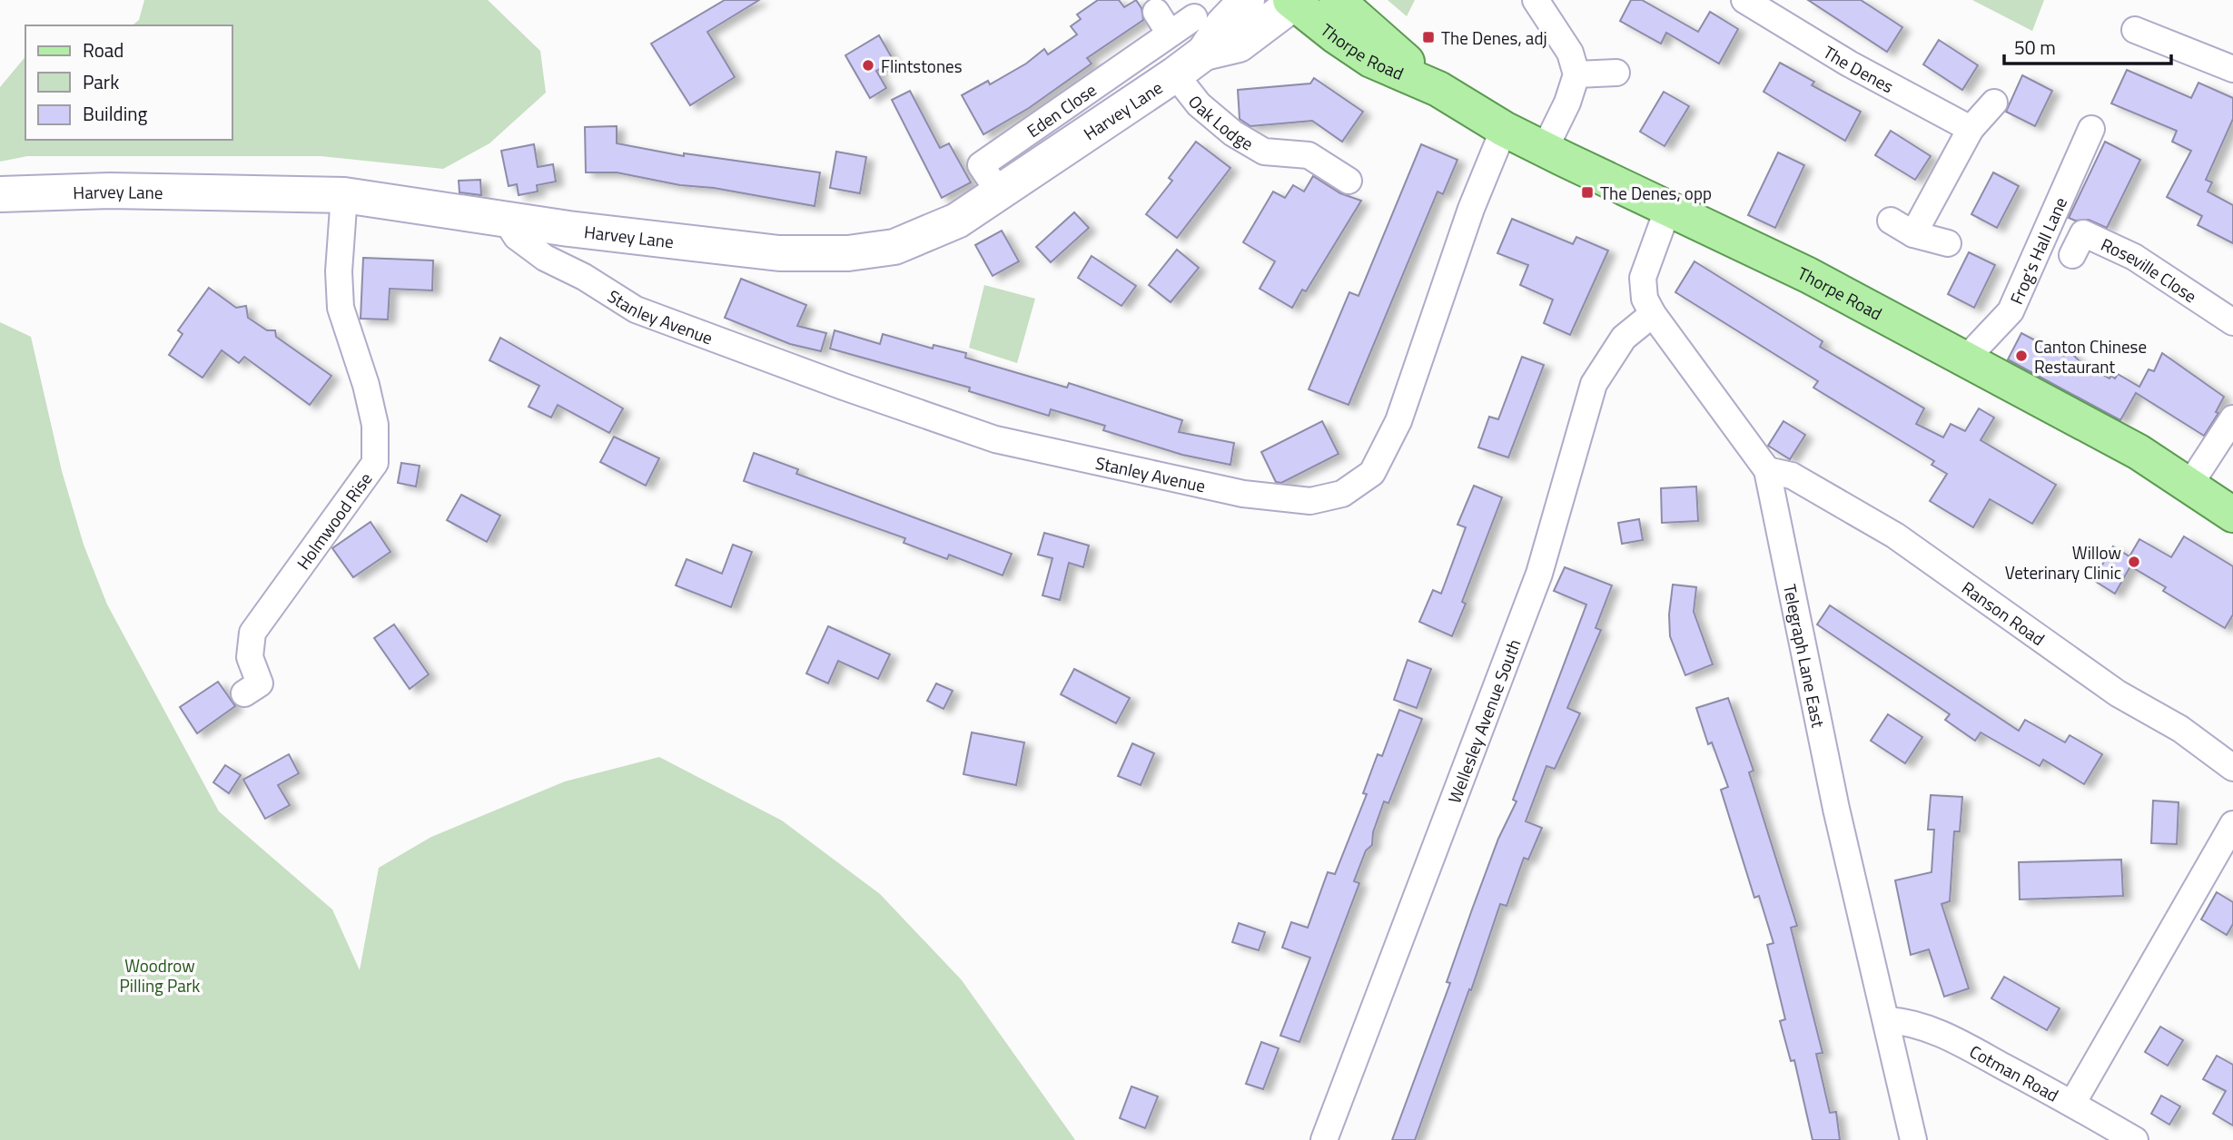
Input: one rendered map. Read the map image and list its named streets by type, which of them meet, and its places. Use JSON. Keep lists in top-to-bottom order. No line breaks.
{"streets":{"main road":["Thorpe Road"],"street":["The Denes","Eden Close","Harvey Lane","Oak Lodge","Frog's Hall Lane","Roseville Close","Stanley Avenue","Holmwood Rise","Ranson Road","Telegraph Lane East","Wellesley Avenue South","Cotman Road"]},"crossings":[["Thorpe Road","Harvey Lane"],["Thorpe Road","Frog's Hall Lane"],["Thorpe Road","Stanley Avenue"],["Thorpe Road","Telegraph Lane East"],["Eden Close","Harvey Lane"],["Harvey Lane","Oak Lodge"],["Harvey Lane","Stanley Avenue"],["Harvey Lane","Holmwood Rise"],["Ranson Road","Telegraph Lane East"],["Telegraph Lane East","Wellesley Avenue South"],["Telegraph Lane East","Cotman Road"]],"parks":["Woodrow Pilling Park"],"places":{"transit":["The Denes, adj","The Denes, opp"],"other":["Flintstones","Canton Chinese Restaurant","Willow Veterinary Clinic"]},"legend":["Road","Park","Building"],"scale_bar":"50 m"}
